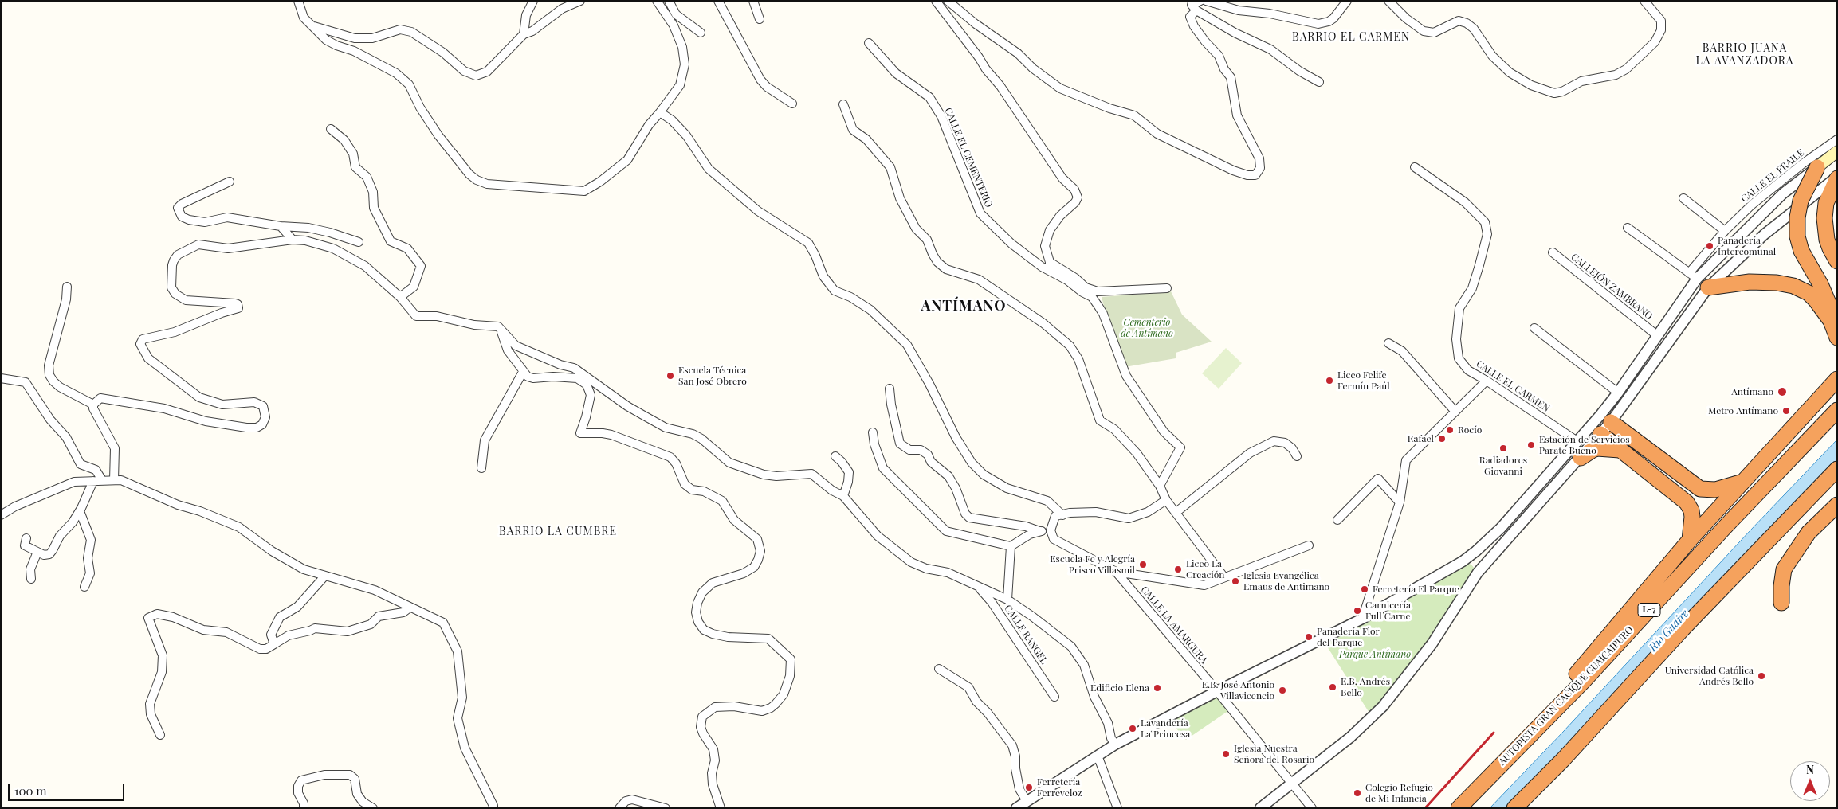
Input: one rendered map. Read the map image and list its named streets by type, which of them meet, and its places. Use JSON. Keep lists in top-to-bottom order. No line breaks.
{"streets":{"highway":["L-7","AUTOPISTA GRAN CACIQUE GUAICAIPURO"],"street":["CALLE EL CEMENTERIO","CALLE EL FRAILE","CALLEJÓN ZAMBRANO","CALLE EL CARMEN","CALLE LA AMARGURA","CALLE RANGEL"]},"districts":["BARRIO EL CARMEN","BARRIO JUANA LA AVANZADORA","ANTÍMANO","BARRIO LA CUMBRE"],"water":["Río Guaire"],"parks":["Cementerio de Antímano","Parque Antímano"],"places":["Panadería Intercomunal","Escuela Técnica San José Obrero","Liceo Felife Fermín Paúl","Antímano","Metro Antímano","Rocío","Rafael","Estación de Servicios Parate Bueno","Radiadores Giovanni","Escuela Fe y Alegría Prisco Villasmil","Liceo La Creación","Iglesia Evangélica Emaus de Antimano","Ferretería El Parque","Carnicería Full Carne","Panadería Flor del Parque","Universidad Católica Andrés Bello","E.B. Andrés Bello","Edificio Elena","E.B. José Antonio Villavicencio","Lavandería La Princesa","Iglesia Nuestra Señora del Rosario","Ferretería Ferreveloz","Colegio Refugio de Mi Infancia"],"scale_bar":"100 m","north":"top"}
